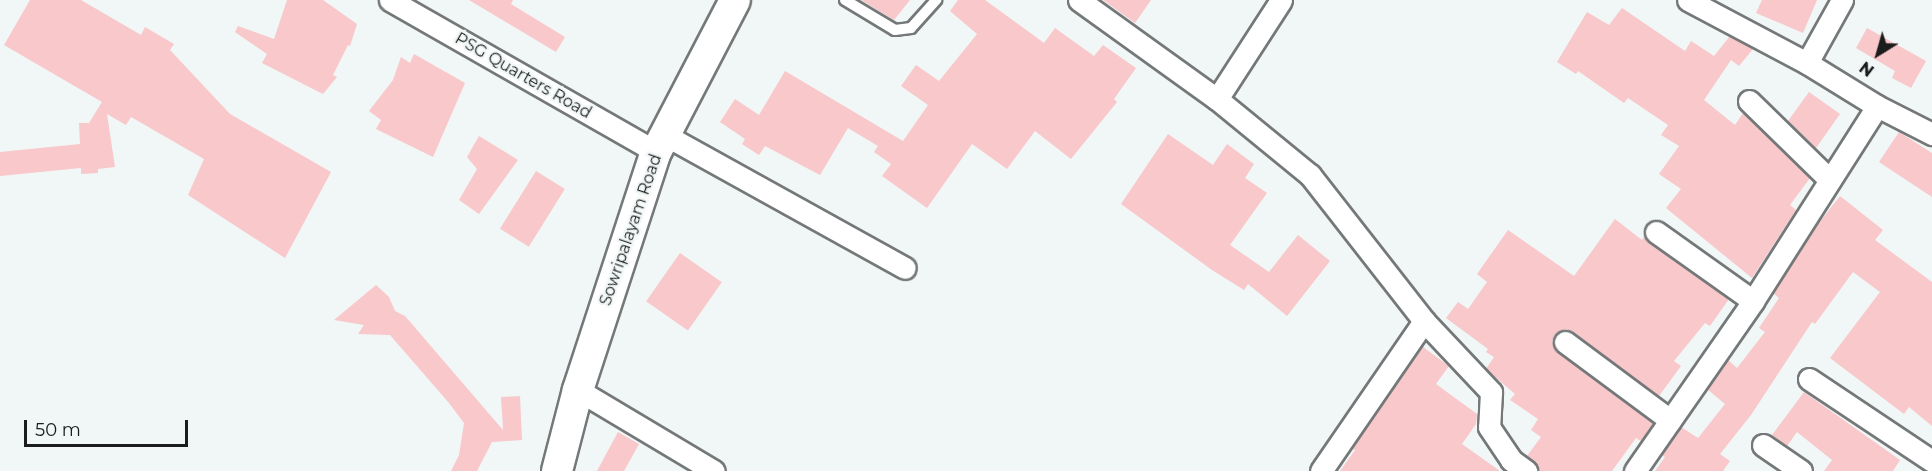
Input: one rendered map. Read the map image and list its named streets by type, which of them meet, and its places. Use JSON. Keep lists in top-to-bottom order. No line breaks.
{"streets":{"street":["PSG Quarters Road","Sowripalayam Road"]},"crossings":[["PSG Quarters Road","Sowripalayam Road"]],"scale_bar":"50 m","north":"bottom left"}
